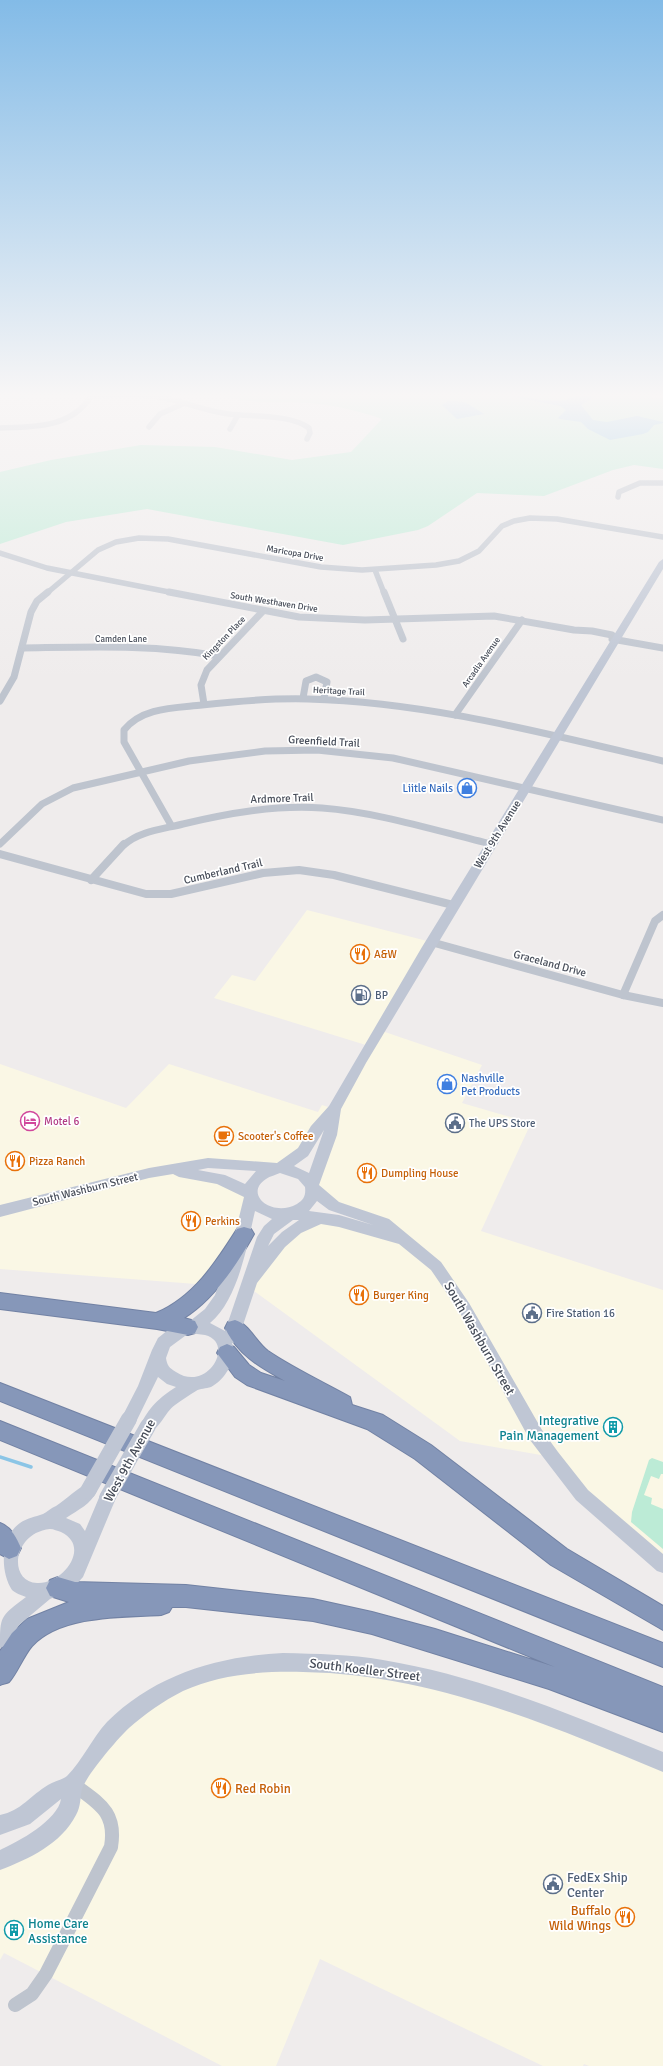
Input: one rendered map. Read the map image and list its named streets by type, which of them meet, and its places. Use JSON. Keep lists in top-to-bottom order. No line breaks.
{"streets":{"main road":["West 9th Avenue","South Washburn Street","South Koeller Street"],"street":["Maricopa Drive","South Westhaven Drive","Kingston Place","Camden Lane","Arcadia Avenue","Heritage Trail","Greenfield Trail","Ardmore Trail","Cumberland Trail","Graceland Drive"]},"crossings":[["Maricopa Drive","South Westhaven Drive"],["Maricopa Drive","Camden Lane"],["South Westhaven Drive","Kingston Place"],["South Westhaven Drive","Arcadia Avenue"],["South Westhaven Drive","West 9th Avenue"],["Kingston Place","Camden Lane"],["Kingston Place","Heritage Trail"],["Arcadia Avenue","Heritage Trail"],["Heritage Trail","Greenfield Trail"],["Heritage Trail","Ardmore Trail"],["Heritage Trail","West 9th Avenue"],["Greenfield Trail","West 9th Avenue"],["Ardmore Trail","West 9th Avenue"],["Ardmore Trail","Cumberland Trail"],["West 9th Avenue","Cumberland Trail"],["West 9th Avenue","Graceland Drive"],["West 9th Avenue","South Washburn Street"]],"places":{"shop":["Liitle Nails","Nashville Pet Products"],"restaurant":["A&W","Pizza Ranch","Dumpling House","Perkins","Burger King","Red Robin","Buffalo Wild Wings"],"fuel station":["BP"],"hotel":["Motel 6"],"public building":["The UPS Store","Fire Station 16","FedEx Ship Center"],"cafe":["Scooter's Coffee"],"building":["Integrative Pain Management","Home Care Assistance"]}}
